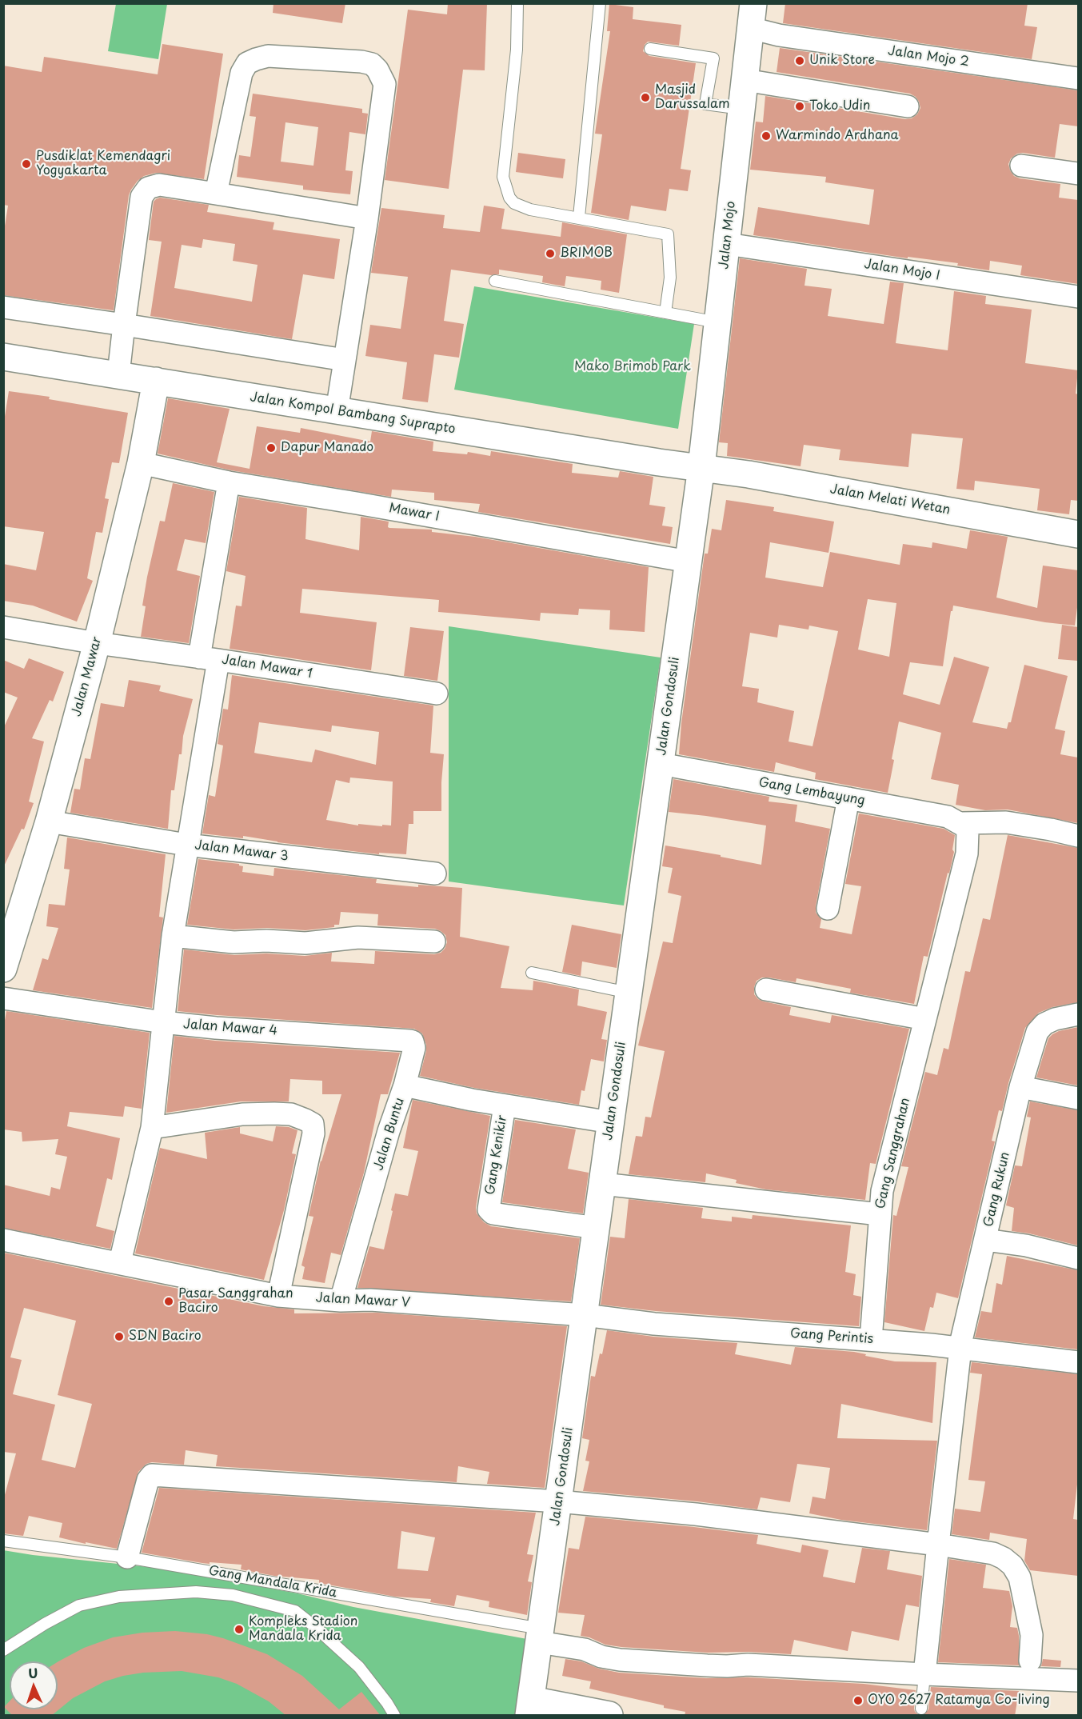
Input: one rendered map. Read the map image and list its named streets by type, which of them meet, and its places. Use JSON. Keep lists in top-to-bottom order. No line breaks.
{"streets":{"street":["Jalan Mojo 2","Jalan Mojo","Jalan Mojo I","Jalan Kompol Bambang Suprapto","Jalan Melati Wetan","Mawar I","Jalan Mawar 1","Jalan Mawar","Jalan Gondosuli","Gang Lembayung","Jalan Mawar 3","Jalan Mawar 4","Jalan Buntu","Gang Sanggrahan","Gang Kenikir","Gang Rukun","Jalan Mawar V","Gang Perintis"],"lane":["Gang Mandala Krida"]},"crossings":[["Jalan Mojo 2","Jalan Mojo"],["Jalan Mojo","Jalan Mojo I"],["Jalan Mojo","Jalan Kompol Bambang Suprapto"],["Jalan Mojo","Jalan Melati Wetan"],["Jalan Mojo","Jalan Gondosuli"],["Jalan Kompol Bambang Suprapto","Jalan Melati Wetan"],["Jalan Kompol Bambang Suprapto","Jalan Mawar"],["Jalan Kompol Bambang Suprapto","Jalan Gondosuli"],["Jalan Melati Wetan","Jalan Gondosuli"],["Mawar I","Jalan Mawar"],["Mawar I","Jalan Gondosuli"],["Jalan Mawar 1","Jalan Mawar"],["Jalan Mawar","Jalan Mawar 3"],["Jalan Gondosuli","Gang Lembayung"],["Jalan Gondosuli","Jalan Buntu"],["Jalan Gondosuli","Gang Sanggrahan"],["Jalan Gondosuli","Gang Kenikir"],["Jalan Gondosuli","Jalan Mawar V"],["Jalan Gondosuli","Gang Perintis"],["Jalan Gondosuli","Gang Mandala Krida"],["Gang Lembayung","Gang Sanggrahan"],["Jalan Mawar 4","Jalan Buntu"],["Jalan Buntu","Gang Kenikir"],["Jalan Buntu","Jalan Mawar V"],["Gang Rukun","Gang Perintis"],["Jalan Mawar V","Gang Perintis"]],"parks":["Mako Brimob Park"],"places":["Unik Store","Masjid Darussalam","Toko Udin","Warmindo Ardhana","Pusdiklat Kemendagri Yogyakarta","BRIMOB","Dapur Manado","Pasar Sanggrahan Baciro","SDN Baciro","Kompleks Stadion Mandala Krida","OYO 2627 Ratamya Co-living"],"north":"top"}
